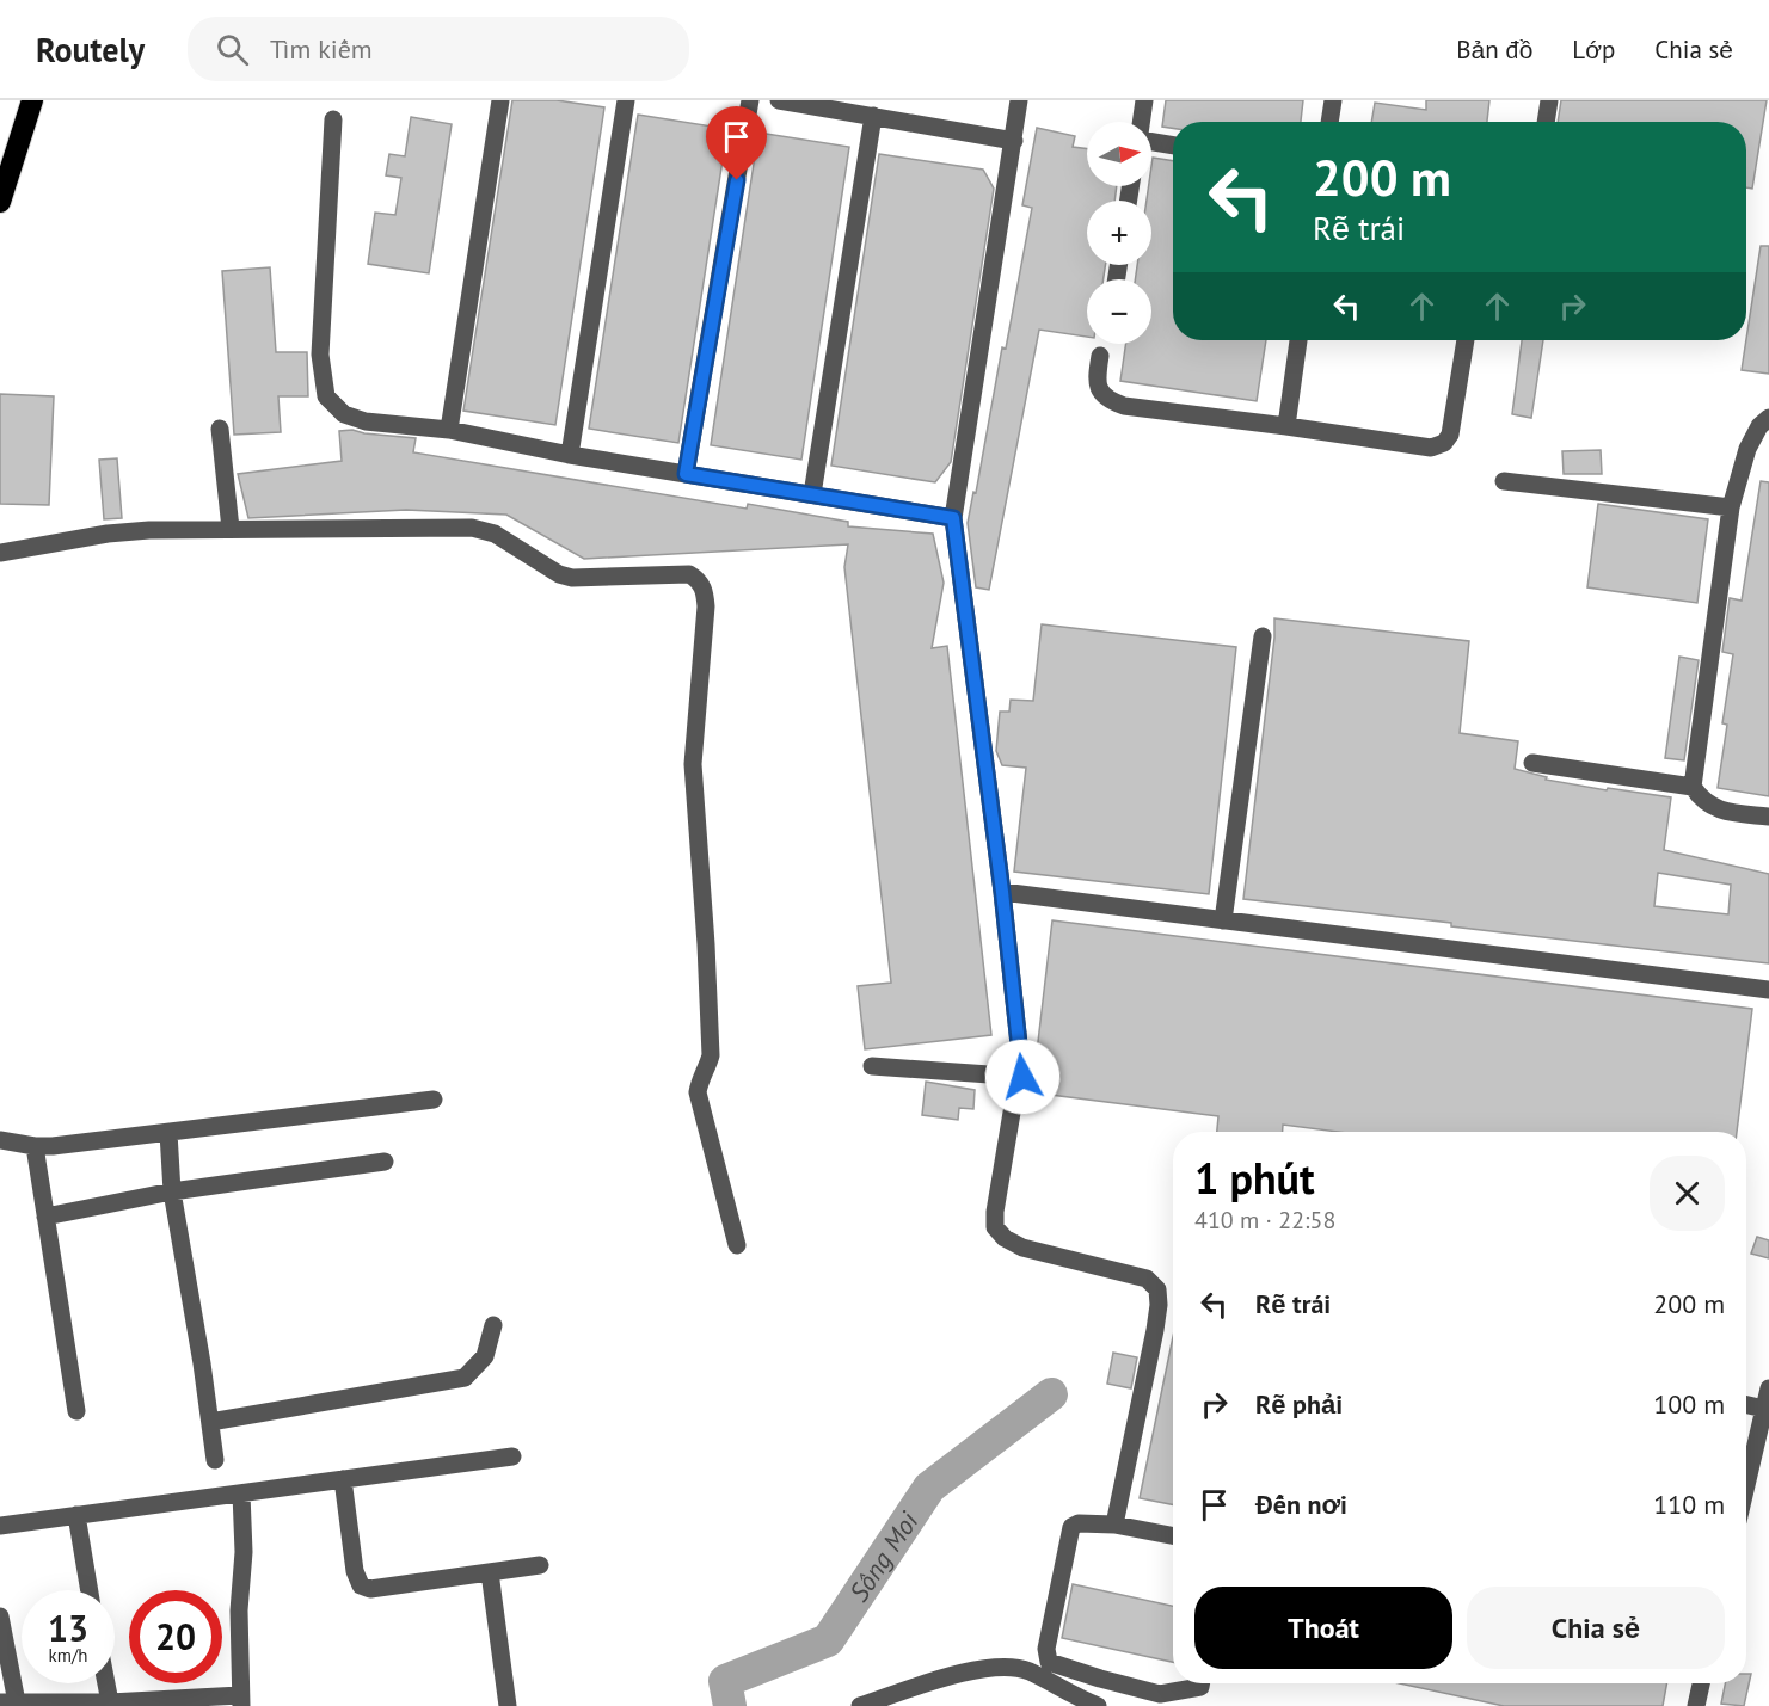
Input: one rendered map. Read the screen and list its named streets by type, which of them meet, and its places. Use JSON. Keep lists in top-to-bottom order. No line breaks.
{"water":["Sông Moi"],"north":"right","page":{"header":"Routely","search":"Tìm kiếm","nav":["Bản đồ","Lớp","Chia sẻ"],"map_buttons":["+","−"],"turn":["200 m","Rẽ trái"],"heading":["1 phút","410 m · 22:58"],"list":[{"name":"Rẽ trái","value":"200 m"},{"name":"Rẽ phải","value":"100 m"},{"name":"Đến nơi","value":"110 m"}],"buttons":["Thoát","Chia sẻ"],"speed":"13 km/h","limit":"20"}}
